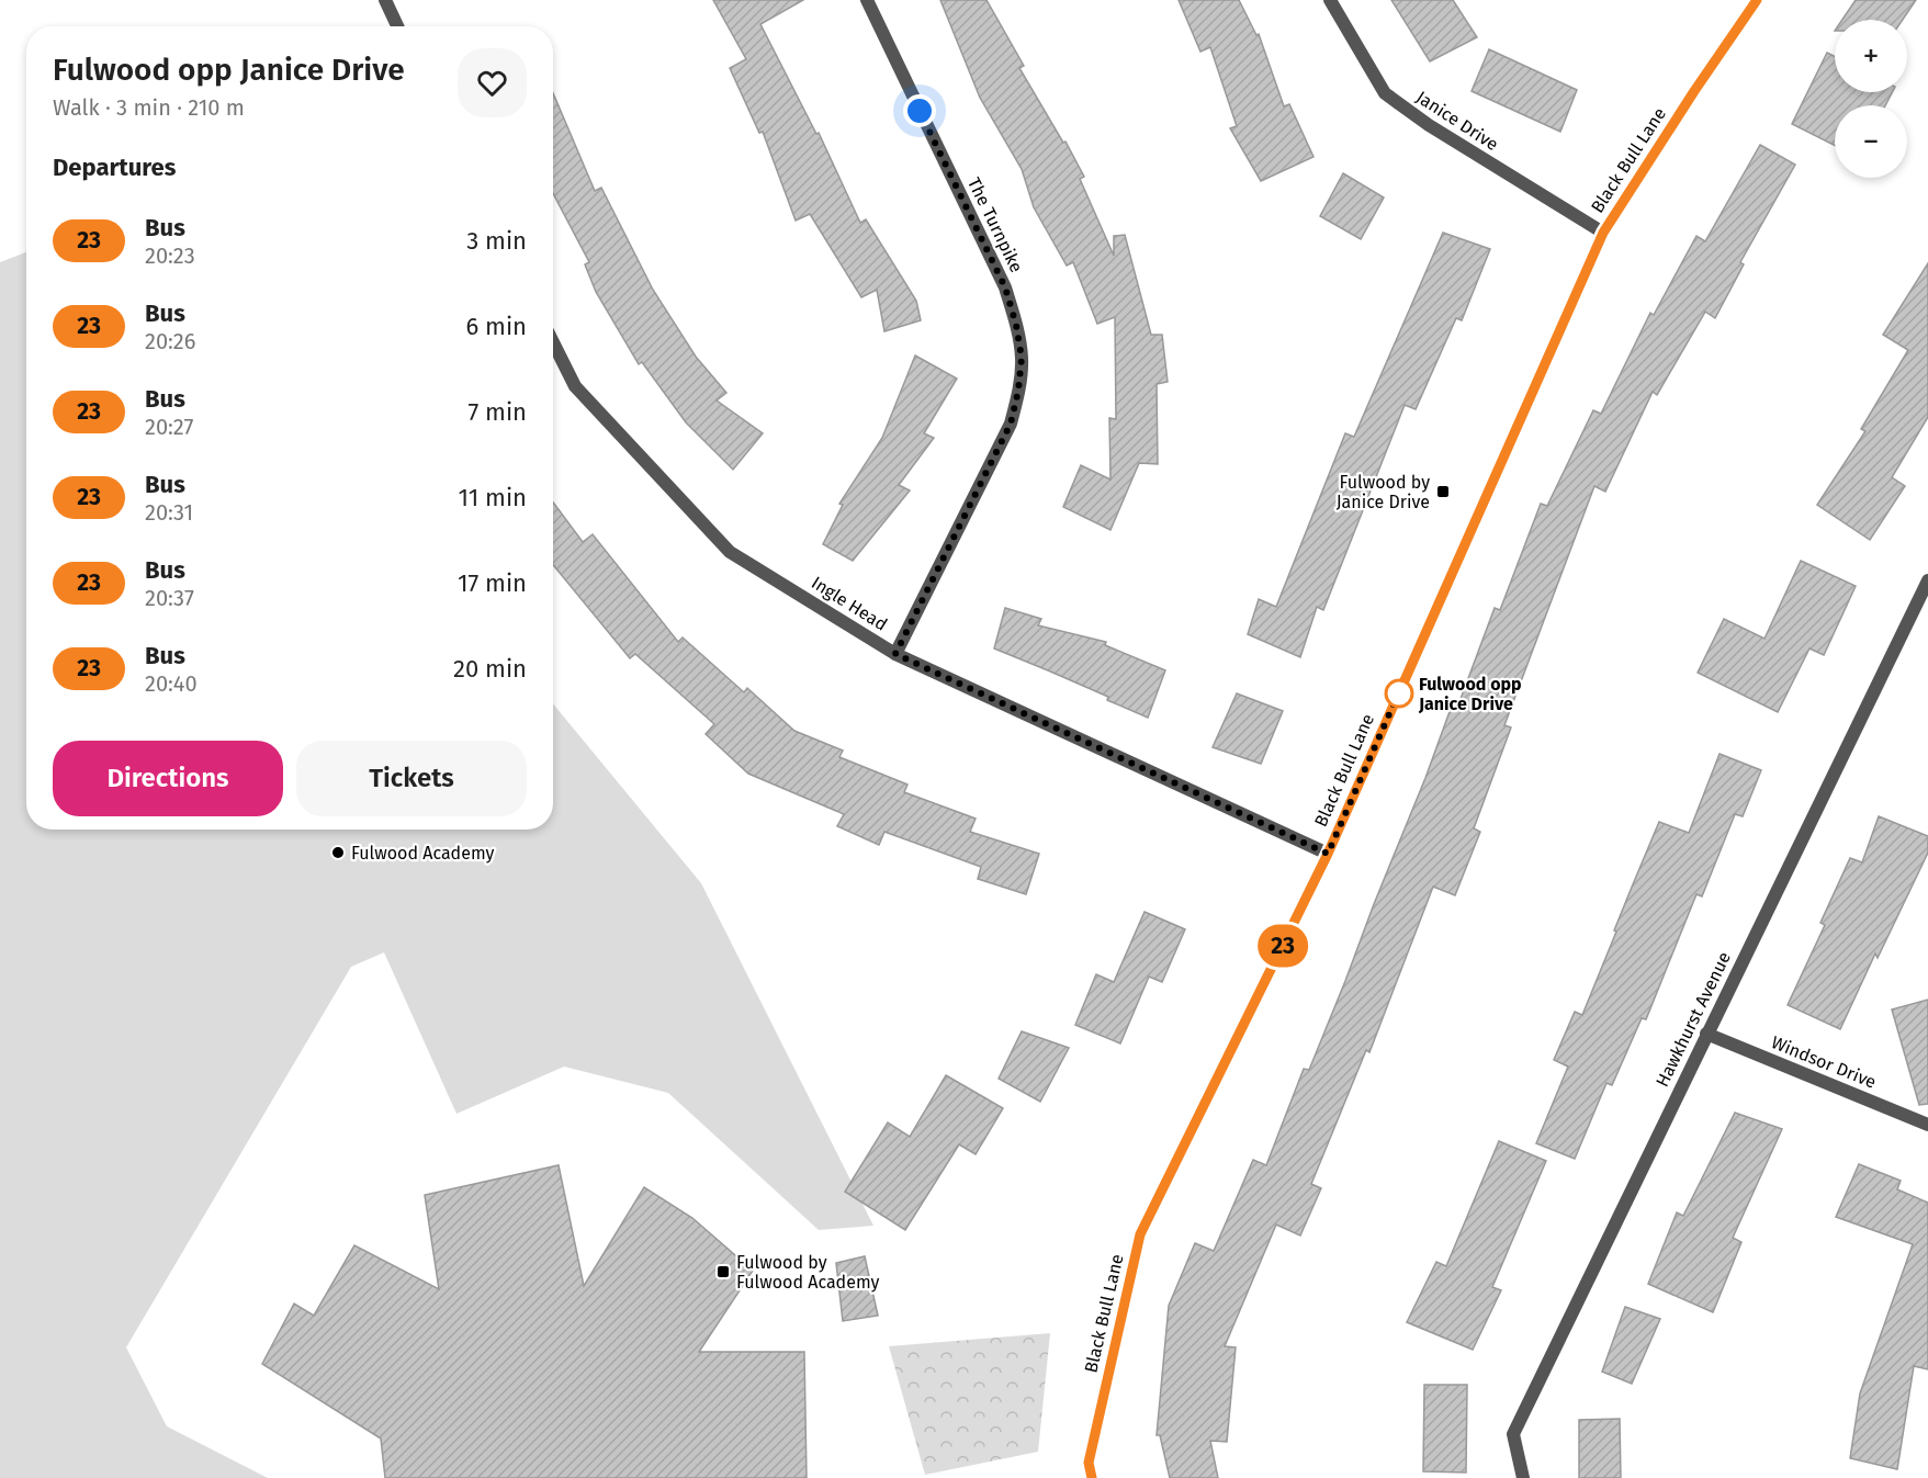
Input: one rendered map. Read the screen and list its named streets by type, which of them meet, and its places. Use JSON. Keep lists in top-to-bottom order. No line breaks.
{"streets":{"street":["Janice Drive","Black Bull Lane","The Turnpike","Ingle Head","Hawkhurst Avenue","Windsor Drive"]},"crossings":[["Janice Drive","Black Bull Lane"],["Black Bull Lane","Ingle Head"],["The Turnpike","Ingle Head"],["Hawkhurst Avenue","Windsor Drive"]],"places":{"transit":["Fulwood by Janice Drive","Fulwood by Fulwood Academy"],"other":["Fulwood opp Janice Drive","Fulwood Academy"]},"lines":["bus line 23"],"page":{"on_map":"23","map_buttons":["+","−"],"heading":[["Fulwood opp Janice Drive","Walk · 3 min · 210 m"],"Departures"],"list":[{"mark":"23","name":"Bus","note":"20:23","value":"3 min"},{"mark":"23","name":"Bus","note":"20:26","value":"6 min"},{"mark":"23","name":"Bus","note":"20:27","value":"7 min"},{"mark":"23","name":"Bus","note":"20:31","value":"11 min"},{"mark":"23","name":"Bus","note":"20:37","value":"17 min"},{"mark":"23","name":"Bus","note":"20:40","value":"20 min"}],"buttons":["Directions","Tickets"]}}
